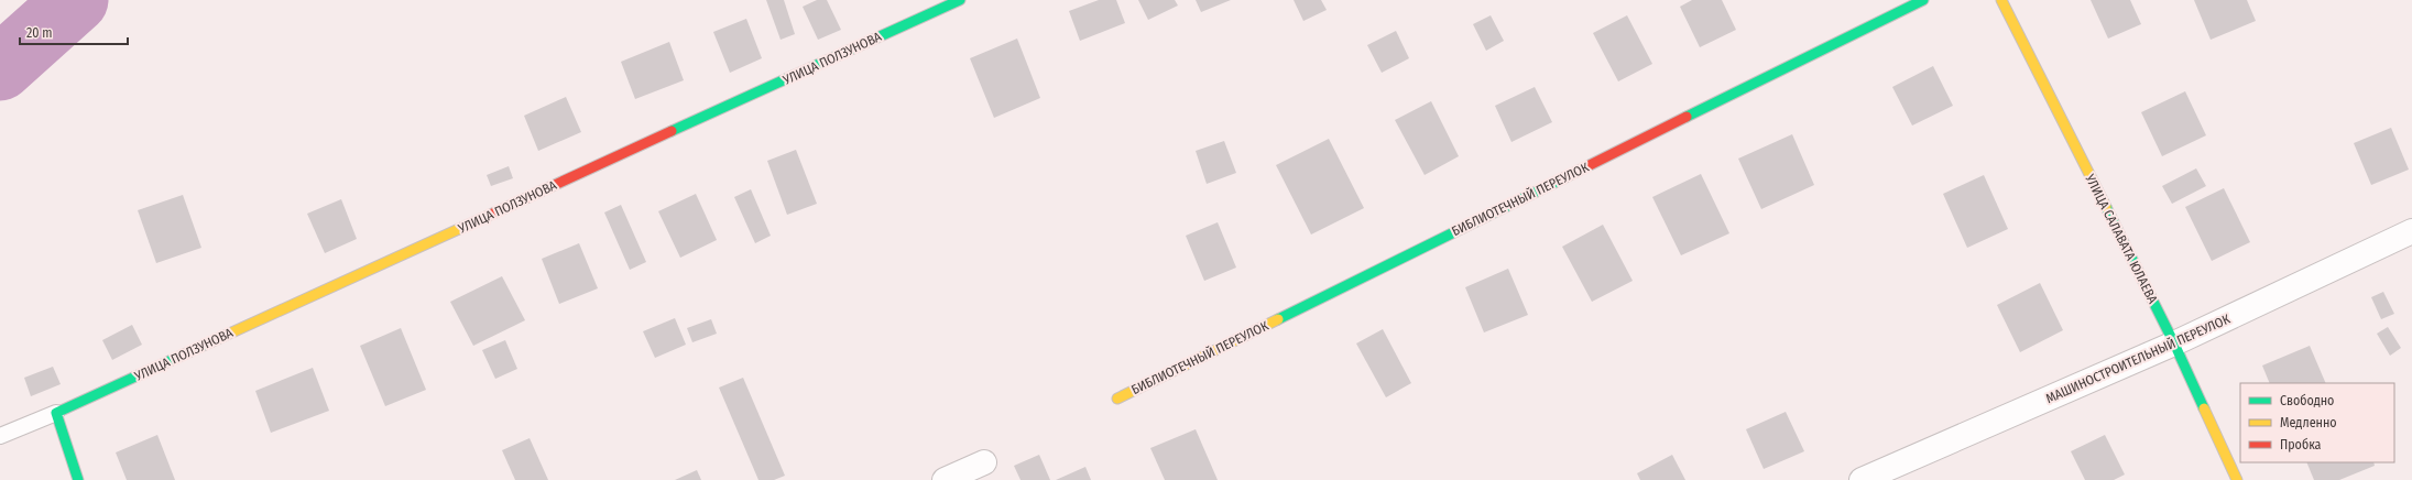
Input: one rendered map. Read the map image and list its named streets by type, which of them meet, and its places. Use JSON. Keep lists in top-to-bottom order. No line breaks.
{"streets":{"street":["УЛИЦА ПОЛЗУНОВА","БИБЛИОТЕЧНЫЙ ПЕРЕУЛОК","УЛИЦА САЛАВАТА ЮЛАЕВА","МАШИНОСТРОИТЕЛЬНЫЙ ПЕРЕУЛОК"]},"crossings":[["УЛИЦА САЛАВАТА ЮЛАЕВА","МАШИНОСТРОИТЕЛЬНЫЙ ПЕРЕУЛОК"]],"legend":["Свободно","Медленно","Пробка"],"scale_bar":"20 m"}
